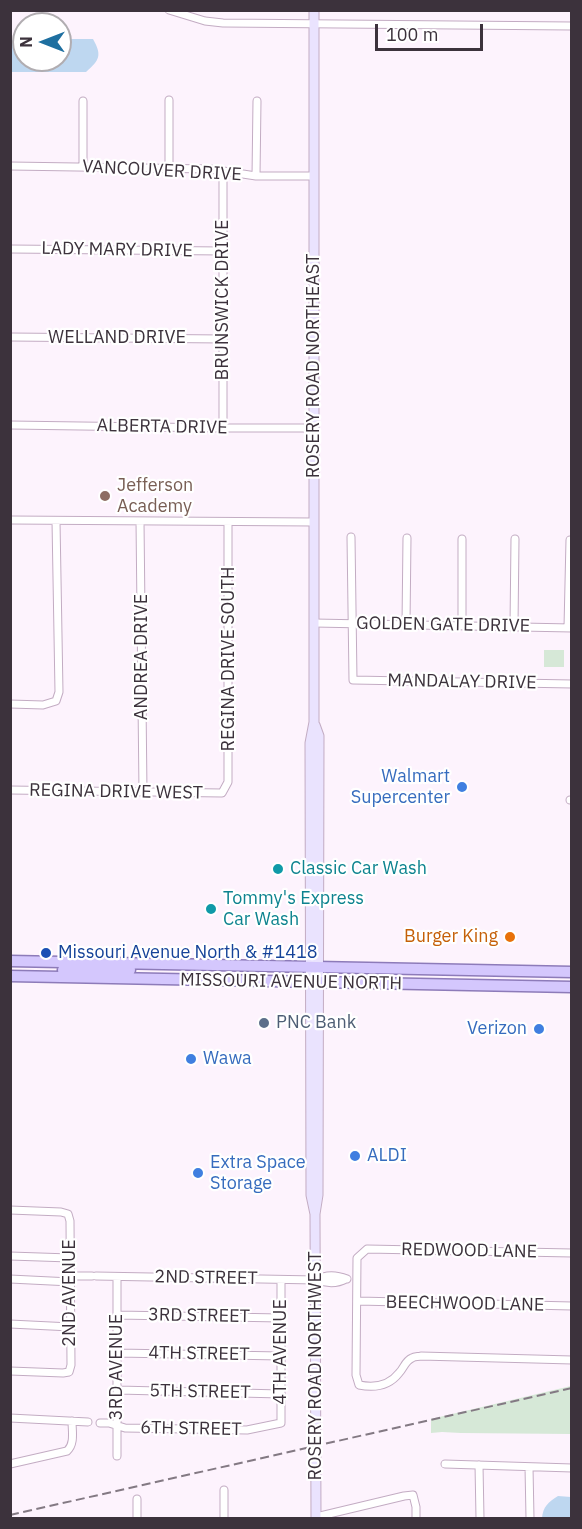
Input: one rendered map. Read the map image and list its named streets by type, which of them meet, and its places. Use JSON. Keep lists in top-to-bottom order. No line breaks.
{"streets":{"main road":["MISSOURI AVENUE NORTH"],"street":["VANCOUVER DRIVE","LADY MARY DRIVE","BRUNSWICK DRIVE","WELLAND DRIVE","ROSERY ROAD NORTHEAST","ALBERTA DRIVE","GOLDEN GATE DRIVE","ANDREA DRIVE","REGINA DRIVE SOUTH","MANDALAY DRIVE","REGINA DRIVE WEST","REDWOOD LANE","2ND STREET","2ND AVENUE","BEECHWOOD LANE","3RD STREET","4TH AVENUE","4TH STREET","ROSERY ROAD NORTHWEST","3RD AVENUE","5TH STREET","6TH STREET"]},"crossings":[["VANCOUVER DRIVE","BRUNSWICK DRIVE"],["VANCOUVER DRIVE","ROSERY ROAD NORTHEAST"],["LADY MARY DRIVE","BRUNSWICK DRIVE"],["BRUNSWICK DRIVE","WELLAND DRIVE"],["BRUNSWICK DRIVE","ALBERTA DRIVE"],["ROSERY ROAD NORTHEAST","ALBERTA DRIVE"],["ROSERY ROAD NORTHEAST","GOLDEN GATE DRIVE"],["ROSERY ROAD NORTHEAST","MISSOURI AVENUE NORTH"],["ROSERY ROAD NORTHEAST","ROSERY ROAD NORTHWEST"],["GOLDEN GATE DRIVE","MANDALAY DRIVE"],["ANDREA DRIVE","REGINA DRIVE WEST"],["REGINA DRIVE SOUTH","REGINA DRIVE WEST"],["MISSOURI AVENUE NORTH","ROSERY ROAD NORTHWEST"],["REDWOOD LANE","2ND STREET"],["2ND STREET","2ND AVENUE"],["2ND STREET","4TH AVENUE"],["2ND STREET","ROSERY ROAD NORTHWEST"],["2ND STREET","3RD AVENUE"],["3RD STREET","4TH AVENUE"],["3RD STREET","3RD AVENUE"],["4TH AVENUE","4TH STREET"],["4TH AVENUE","5TH STREET"],["4TH AVENUE","6TH STREET"],["4TH STREET","3RD AVENUE"],["3RD AVENUE","5TH STREET"],["3RD AVENUE","6TH STREET"]],"places":["Jefferson Academy","Walmart Supercenter","Classic Car Wash","Tommy's Express Car Wash","Burger King","Missouri Avenue North & #1418","PNC Bank","Verizon","Wawa","ALDI","Extra Space Storage"],"scale_bar":"100 m","north":"left"}
